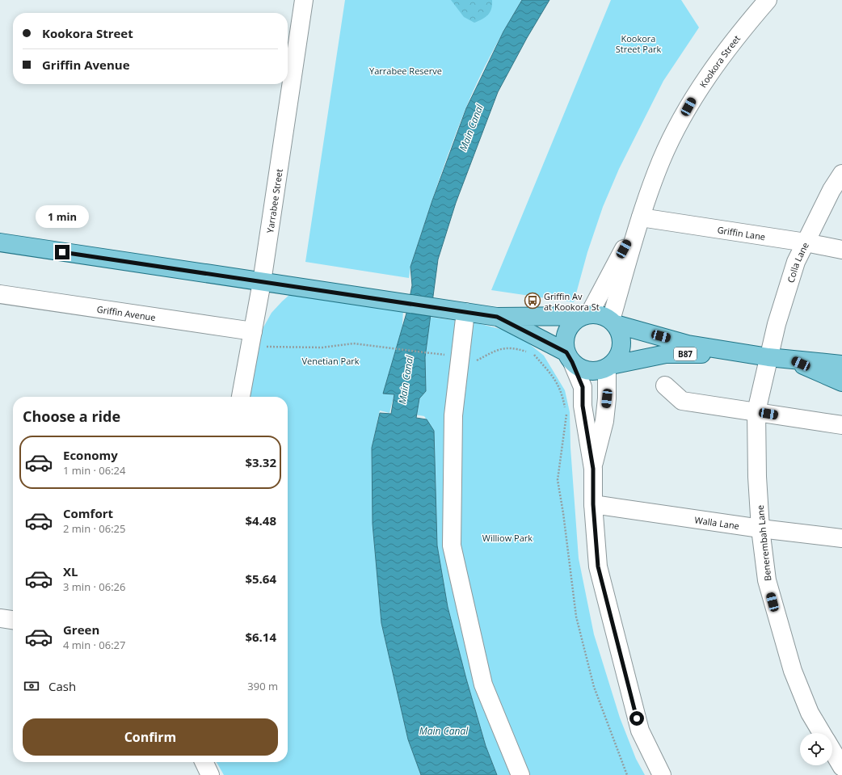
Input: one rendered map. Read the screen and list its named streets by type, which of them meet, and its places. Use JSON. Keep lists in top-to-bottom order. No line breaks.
{"streets":{"main road":["B87"],"street":["Kookora Street","Yarrabee Street","Griffin Lane","Colla Lane","Griffin Avenue","Walla Lane","Benerembah Lane"]},"crossings":[["Kookora Street","Griffin Lane"],["Kookora Street","B87"],["Yarrabee Street","Griffin Avenue"],["Yarrabee Street","B87"],["Griffin Lane","Colla Lane"],["Colla Lane","B87"],["Colla Lane","Benerembah Lane"],["B87","Benerembah Lane"],["Walla Lane","Benerembah Lane"]],"water":["Main Canal"],"parks":["Kookora Street Park","Yarrabee Reserve","Venetian Park","Williow Park"],"places":{"bus stop":["Griffin Av at Kookora St"]},"page":{"banner":["Kookora Street","Griffin Avenue"],"bubble":"1 min","heading":"Choose a ride","list":[{"name":"Economy","note":"1 min · 06:24","value":"$3.32"},{"name":"Comfort","note":"2 min · 06:25","value":"$4.48"},{"name":"XL","note":"3 min · 06:26","value":"$5.64"},{"name":"Green","note":"4 min · 06:27","value":"$6.14"}],"pay":["Cash","390 m"],"buttons":"Confirm"}}
